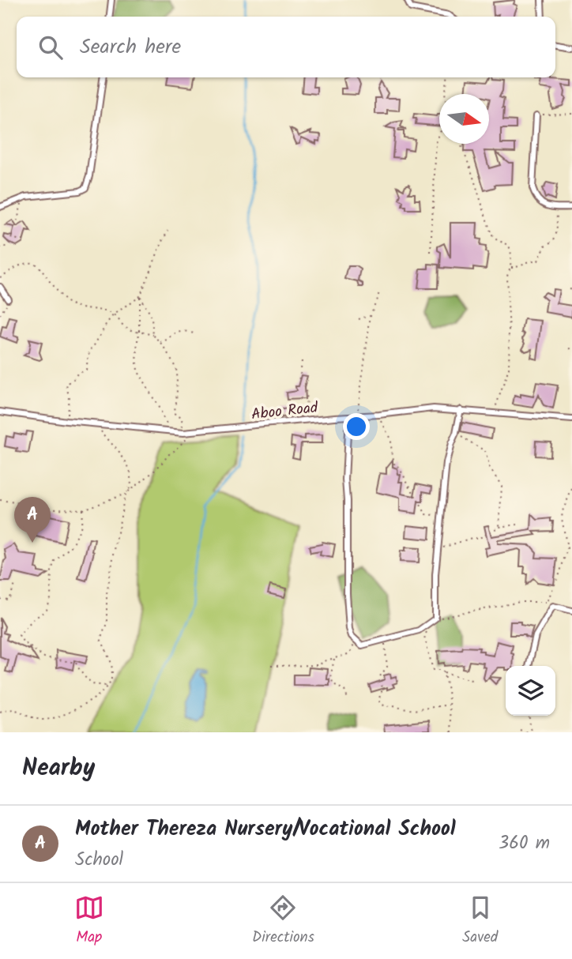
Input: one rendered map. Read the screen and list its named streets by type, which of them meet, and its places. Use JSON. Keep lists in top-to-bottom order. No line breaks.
{"streets":{"street":["Aboo Road"]},"north":"right","page":{"search":"Search here","pins":"A","heading":"Nearby","list":[{"mark":"A","name":"Mother Thereza Nursery/Vocational School","note":"School","value":"360 m"}],"nav":["Map","Directions","Saved"]}}
